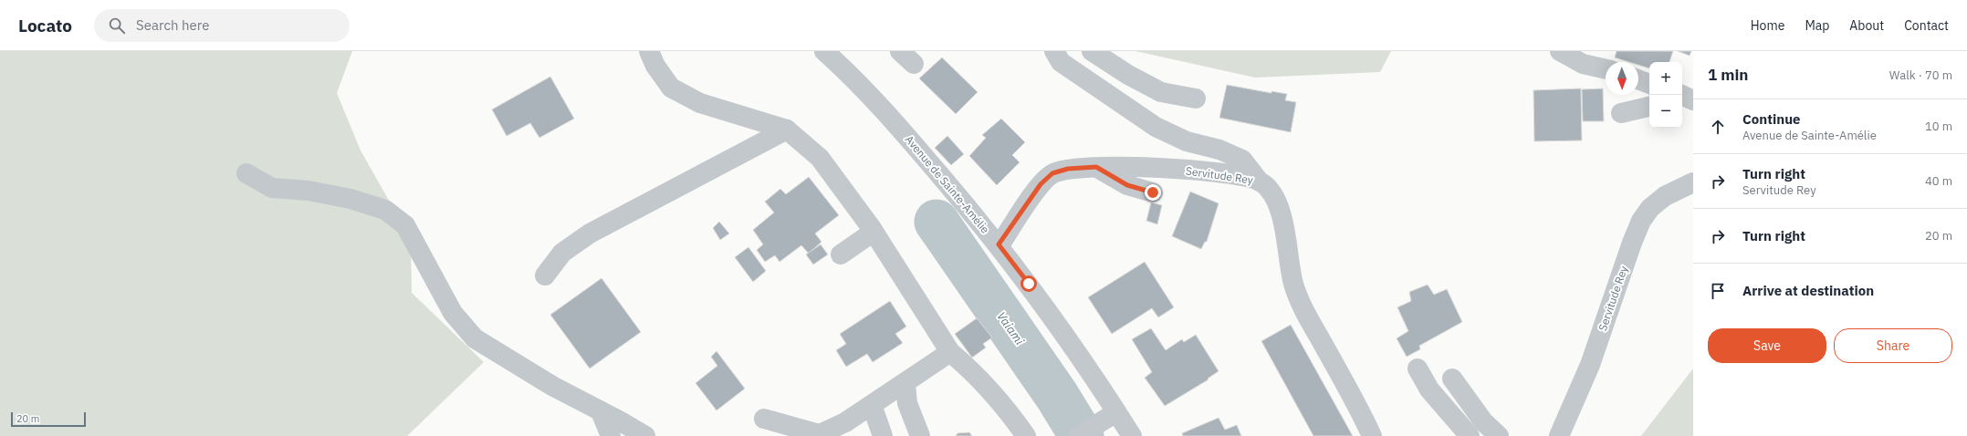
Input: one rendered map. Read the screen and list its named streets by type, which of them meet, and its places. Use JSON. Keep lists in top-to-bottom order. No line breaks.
{"streets":{"street":["Servitude Rey","Avenue de Sainte-Amélie"]},"crossings":[["Servitude Rey","Avenue de Sainte-Amélie"]],"water":["Vaiami"],"scale_bar":"20 m","north":"bottom","page":{"header":"Locato","search":"Search here","nav":["Home","Map","About","Contact"],"heading":["1 min","Walk · 70 m"],"map_buttons":["+","−"],"list":[["Continue","Avenue de Sainte-Amélie","10 m"],["Turn right","Servitude Rey","40 m"],["Turn right","20 m"],"Arrive at destination"],"buttons":["Save","Share"],"scale":"20 m"}}
